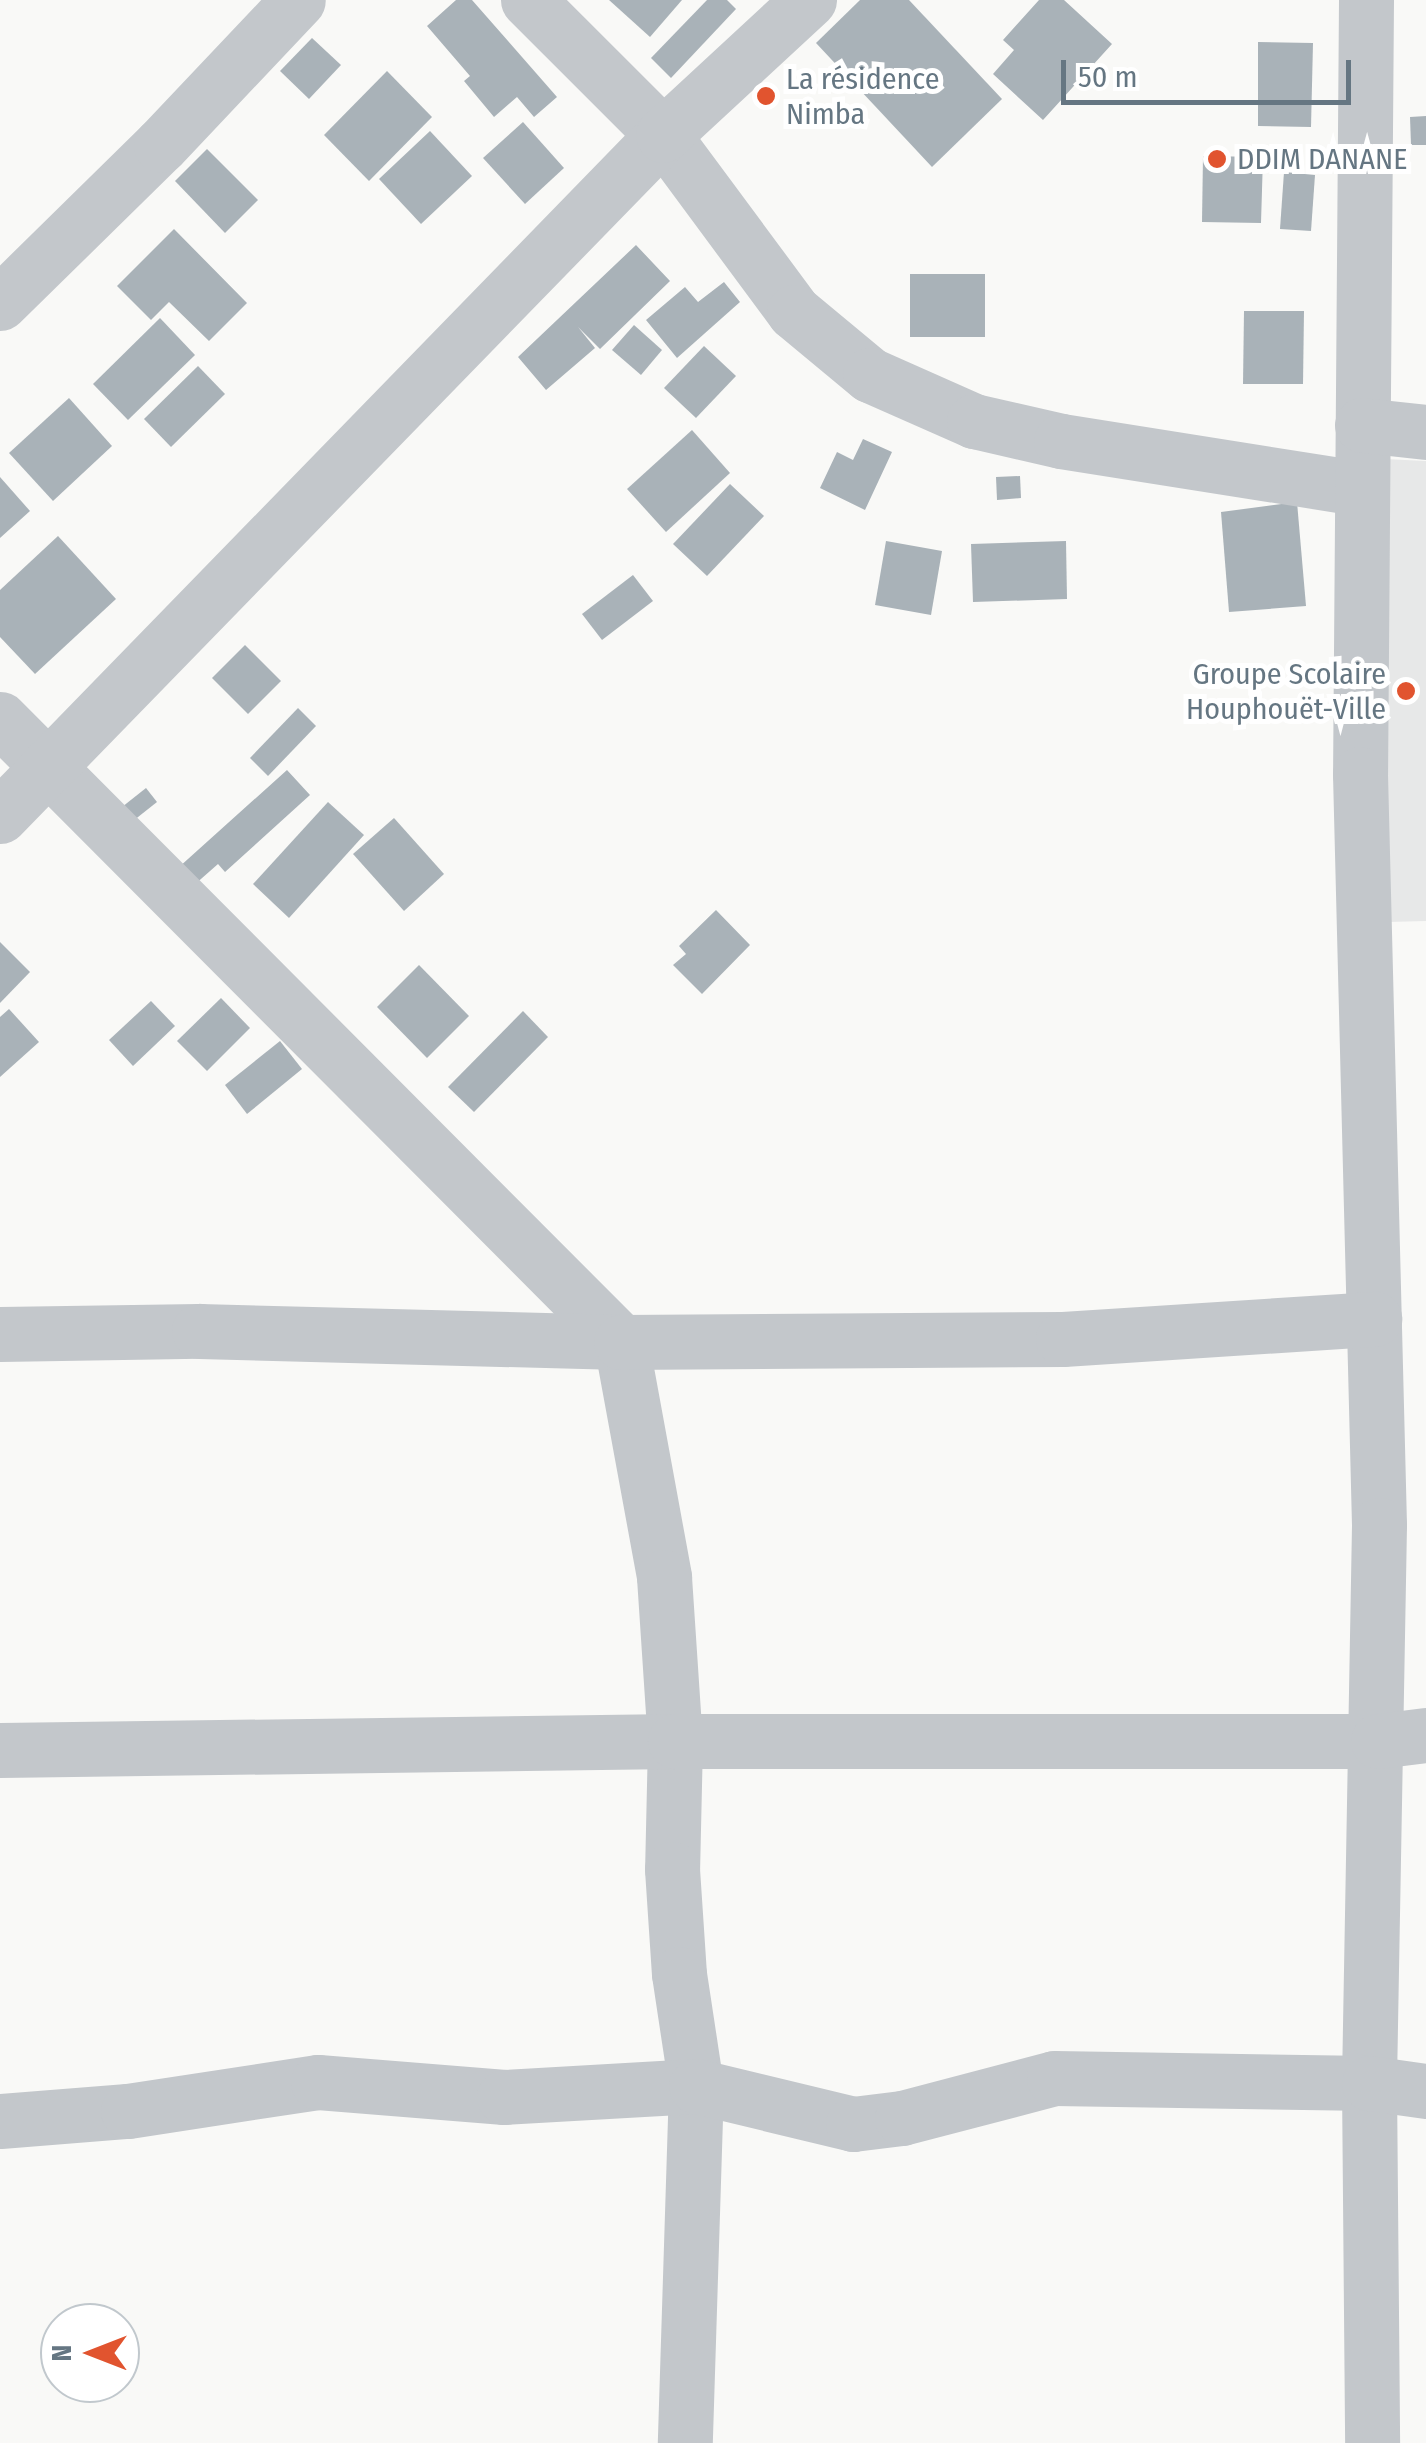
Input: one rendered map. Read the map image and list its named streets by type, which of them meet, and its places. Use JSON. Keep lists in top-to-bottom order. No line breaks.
{"places":["La résidence Nimba","DDIM DANANE","Groupe Scolaire Houphouët-Ville"],"scale_bar":"50 m","north":"left"}
